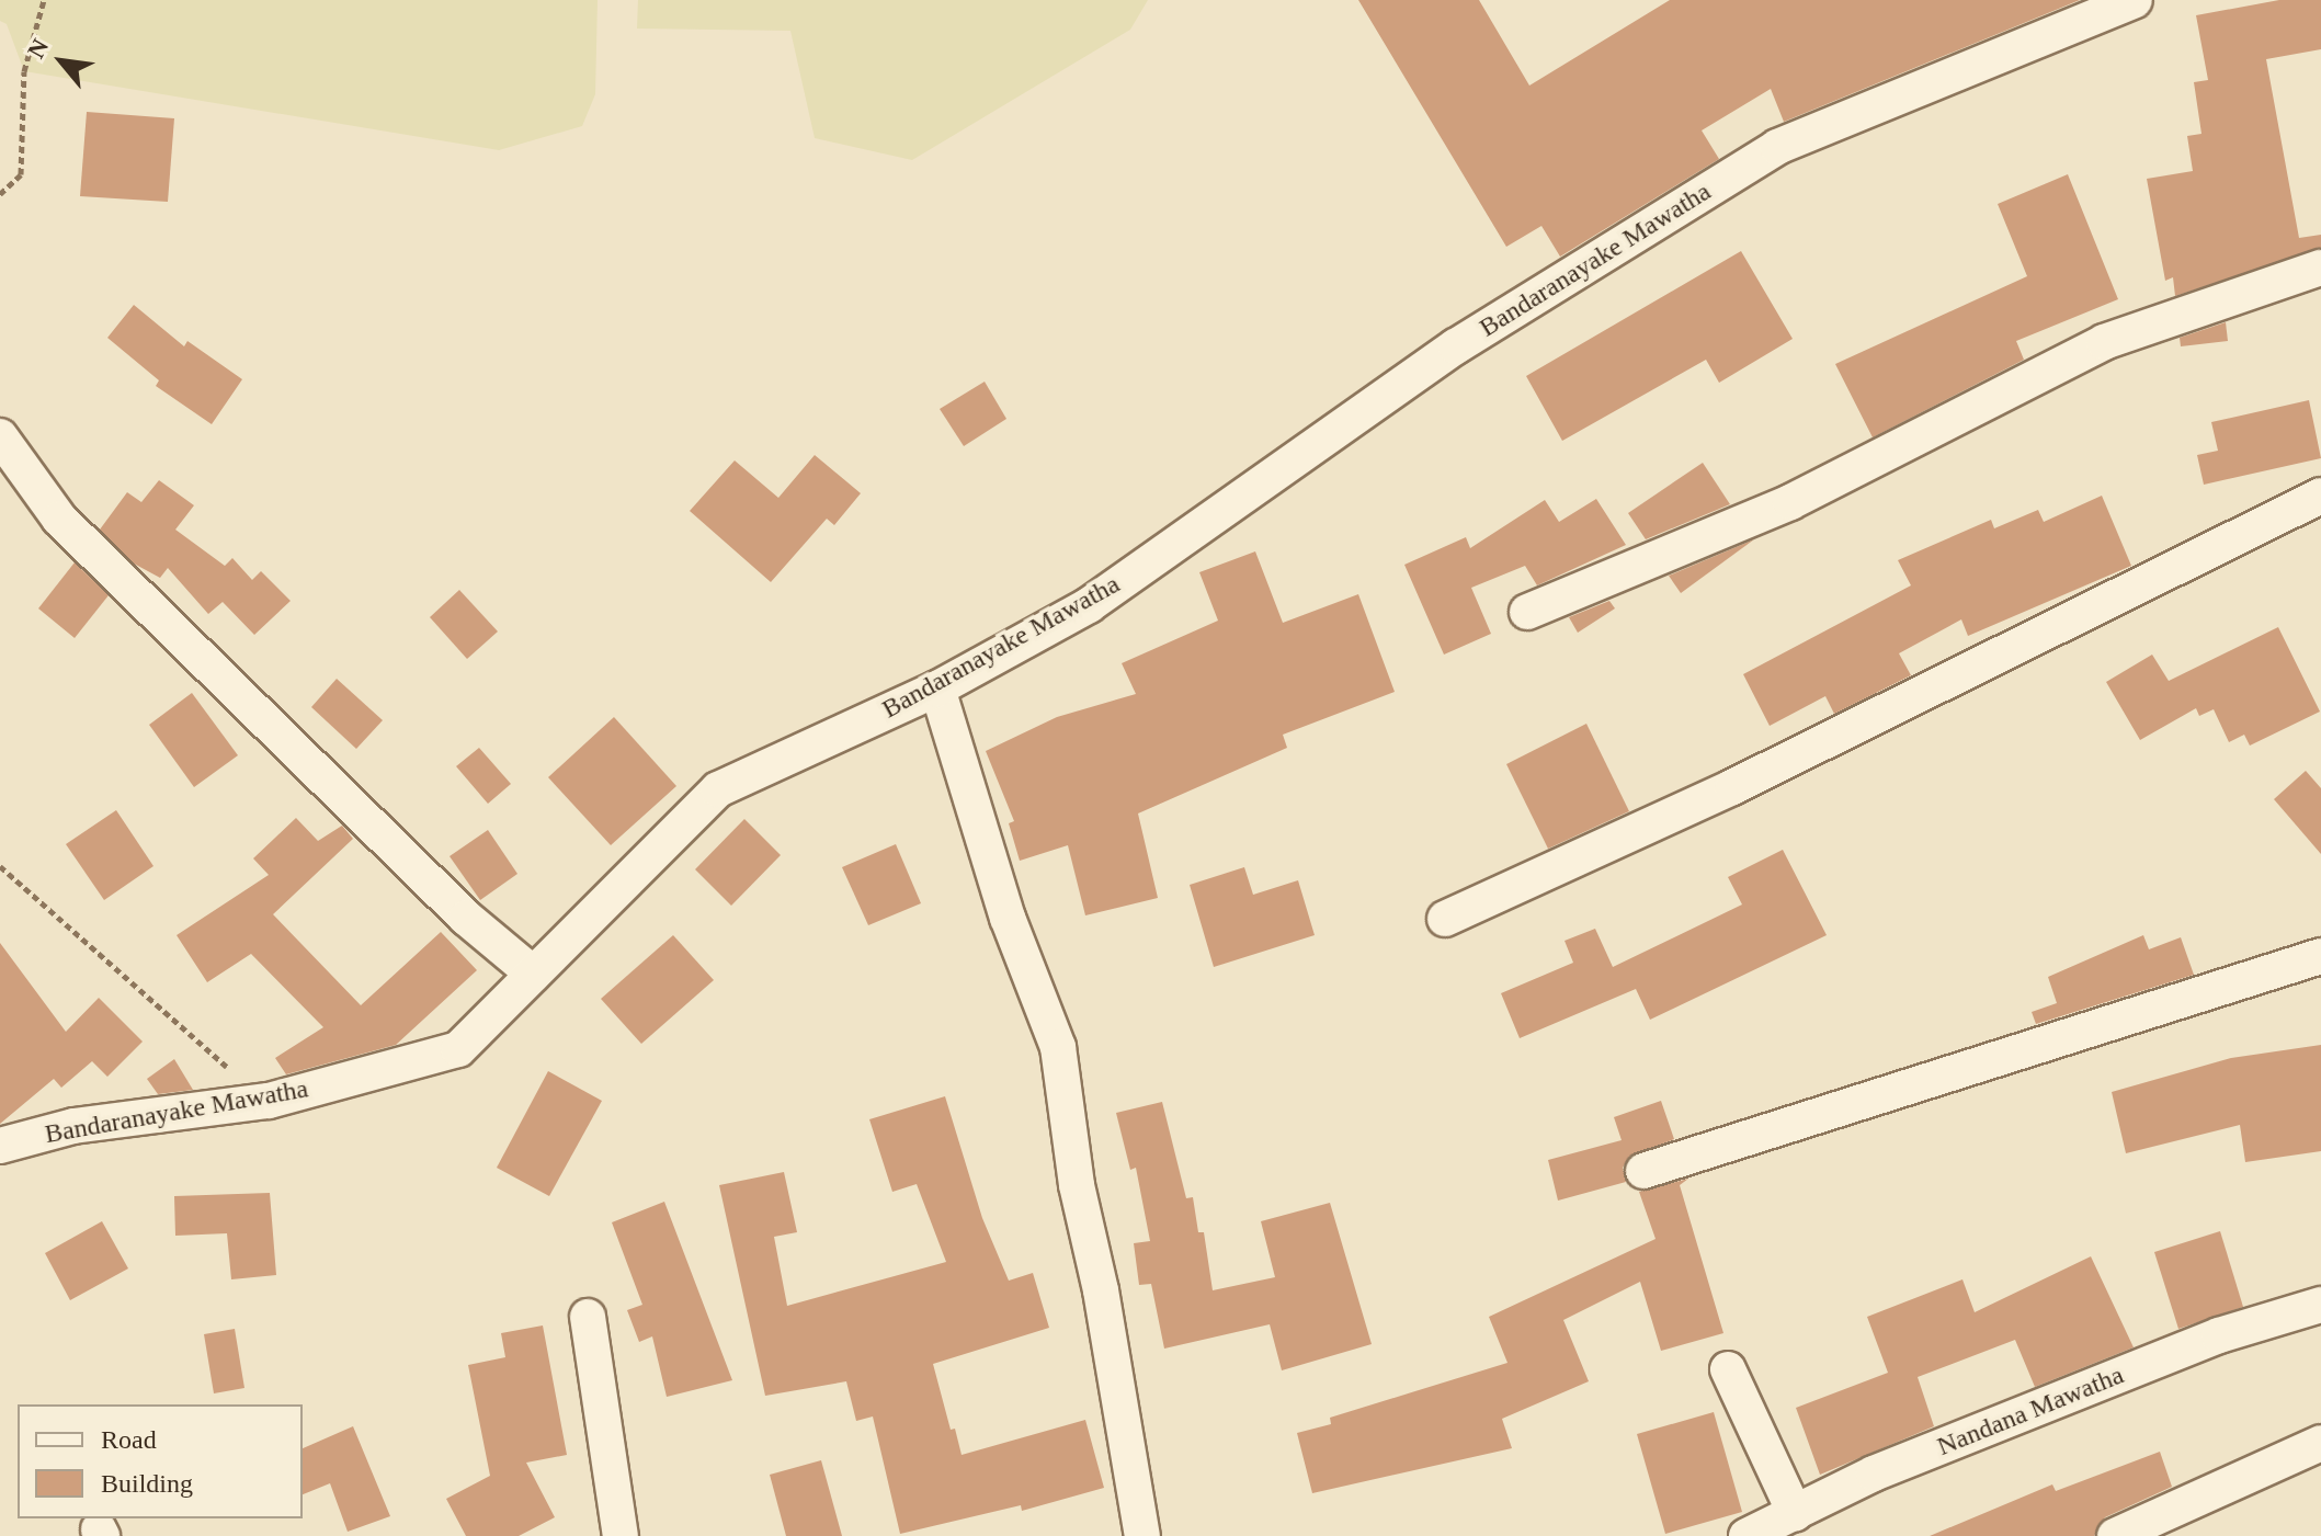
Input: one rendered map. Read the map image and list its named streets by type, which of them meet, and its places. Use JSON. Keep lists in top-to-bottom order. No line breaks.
{"streets":{"street":["Bandaranayake Mawatha","Nandana Mawatha"]},"legend":["Road","Building"],"north":"top left"}
